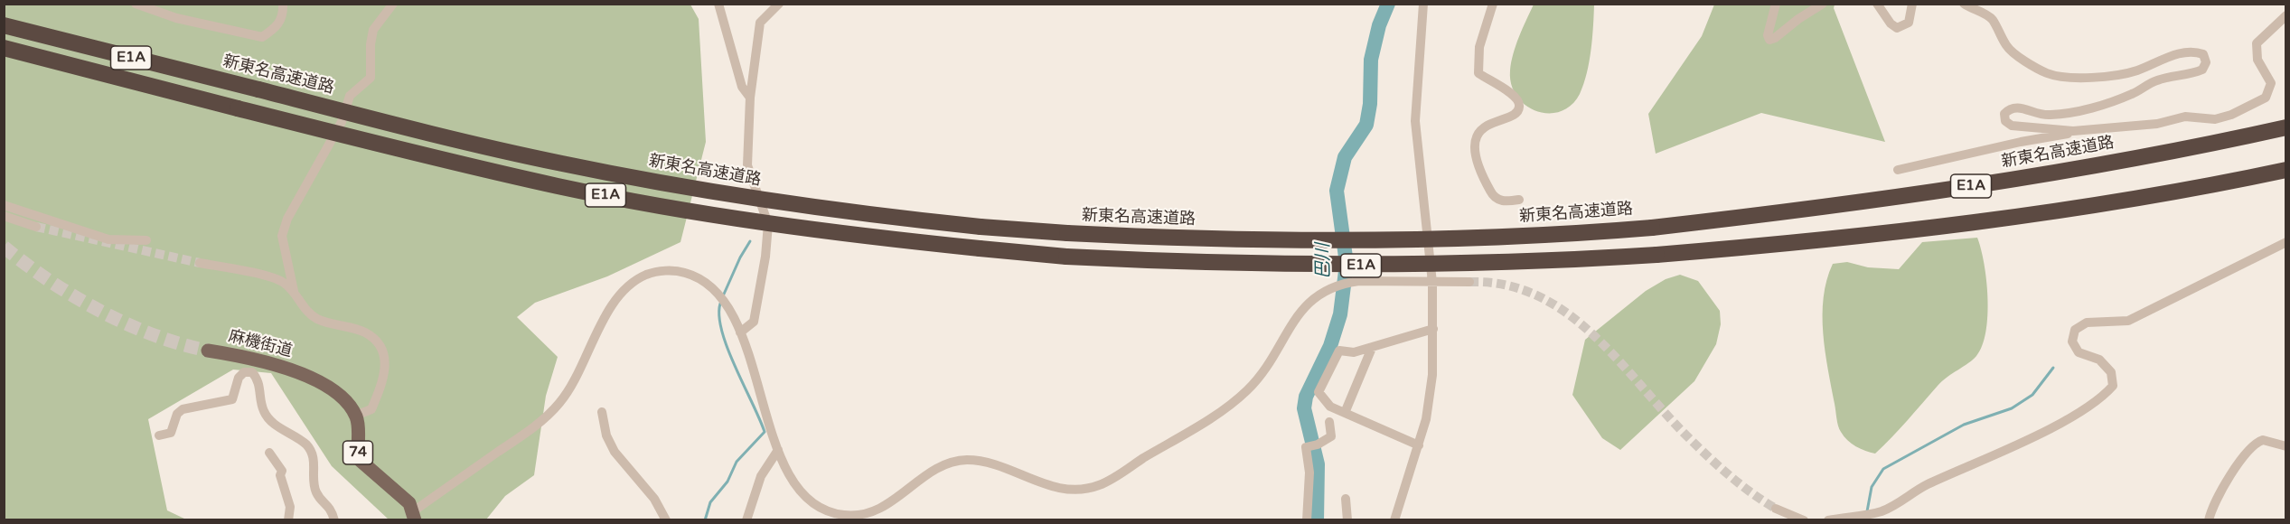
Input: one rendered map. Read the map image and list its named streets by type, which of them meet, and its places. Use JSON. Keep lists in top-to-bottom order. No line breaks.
{"streets":{"highway":["E1A","新東名高速道路"],"main road":["麻機街道","74"]},"crossings":[["麻機街道","74"]],"water":["巴川"]}
